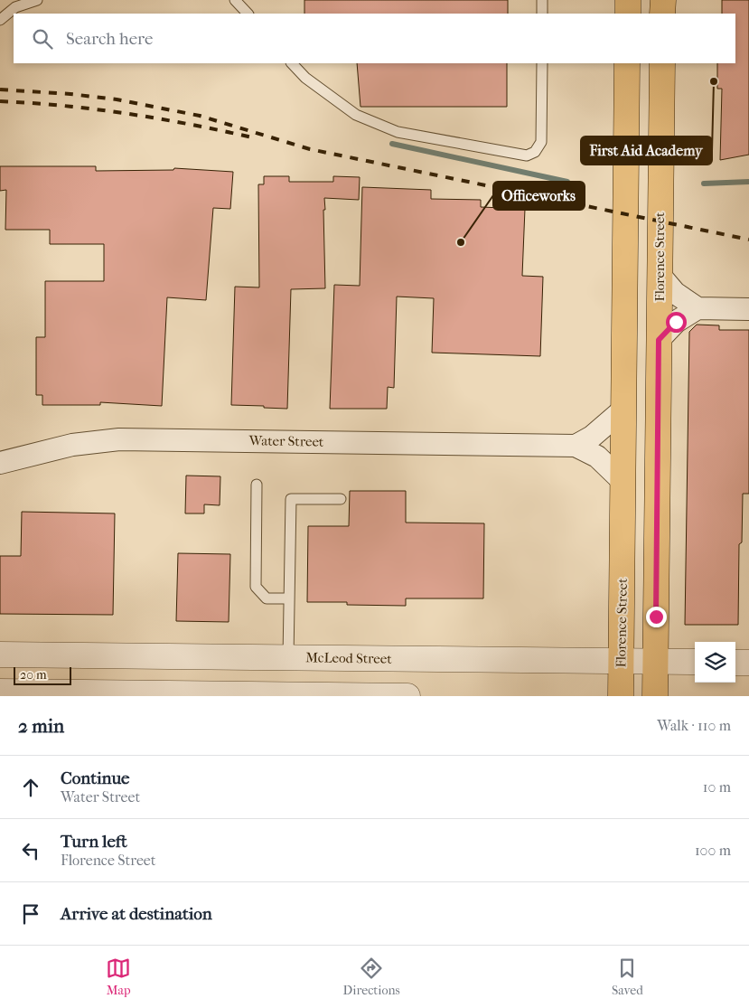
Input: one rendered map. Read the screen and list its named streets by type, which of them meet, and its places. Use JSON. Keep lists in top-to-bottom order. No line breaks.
{"streets":{"main road":["Florence Street"],"street":["Water Street","McLeod Street"]},"crossings":[["Florence Street","Water Street"],["Florence Street","McLeod Street"]],"places":["First Aid Academy","Officeworks"],"scale_bar":"20 m","page":{"search":"Search here","scale":"20 m","heading":["2 min","Walk · 110 m"],"list":[["Continue","Water Street","10 m"],["Turn left","Florence Street","100 m"],"Arrive at destination"],"nav":["Map","Directions","Saved"]}}
